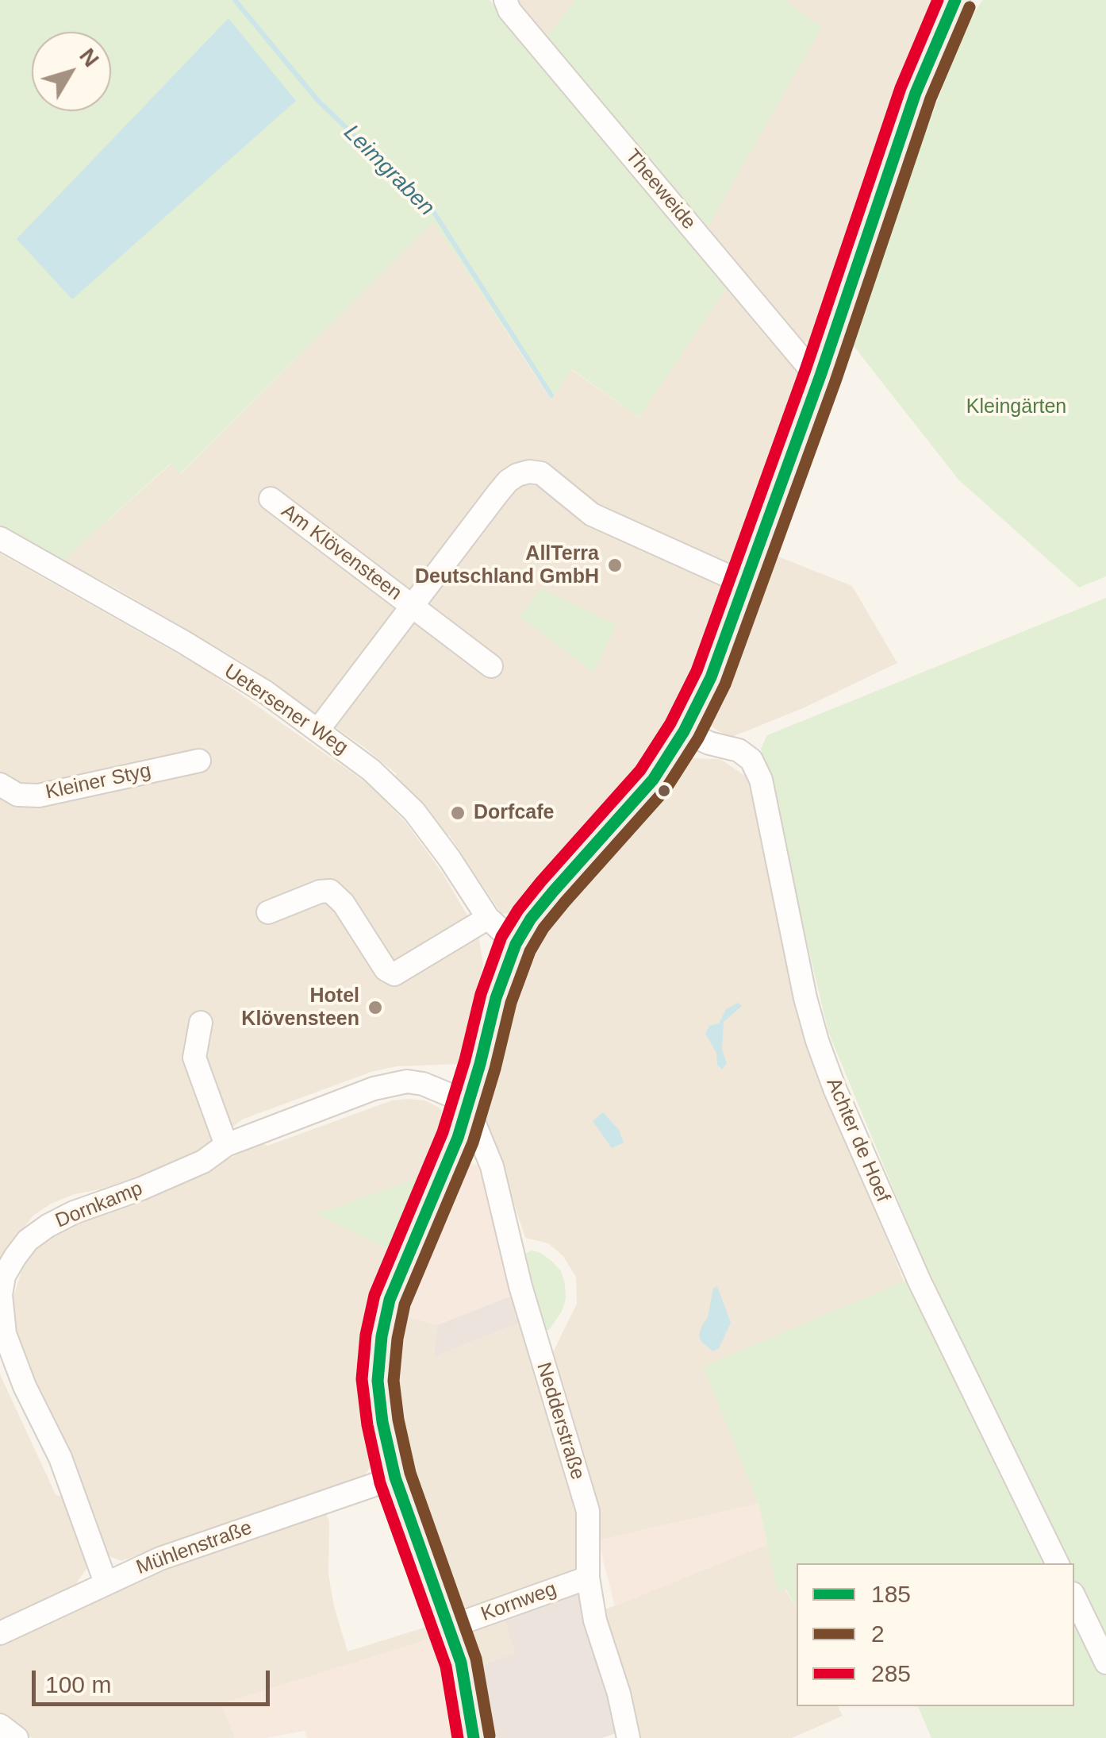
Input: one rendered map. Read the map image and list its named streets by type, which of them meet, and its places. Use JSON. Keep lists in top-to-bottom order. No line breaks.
{"streets":{"street":["Theeweide","Am Klövensteen","Uetersener Weg","Kleiner Styg","Achter de Hoef","Dornkamp","Nedderstraße","Mühlenstraße","Kornweg"]},"crossings":[["Am Klövensteen","Uetersener Weg"],["Dornkamp","Nedderstraße"],["Dornkamp","Mühlenstraße"],["Nedderstraße","Kornweg"]],"water":["Leimgraben"],"parks":["Kleingärten"],"places":["AllTerra Deutschland GmbH","Dorfcafe","Hotel Klövensteen"],"lines":["transit line 185","transit line 285","transit line 2"],"legend":["185","2","285"],"scale_bar":"100 m","north":"top right"}
